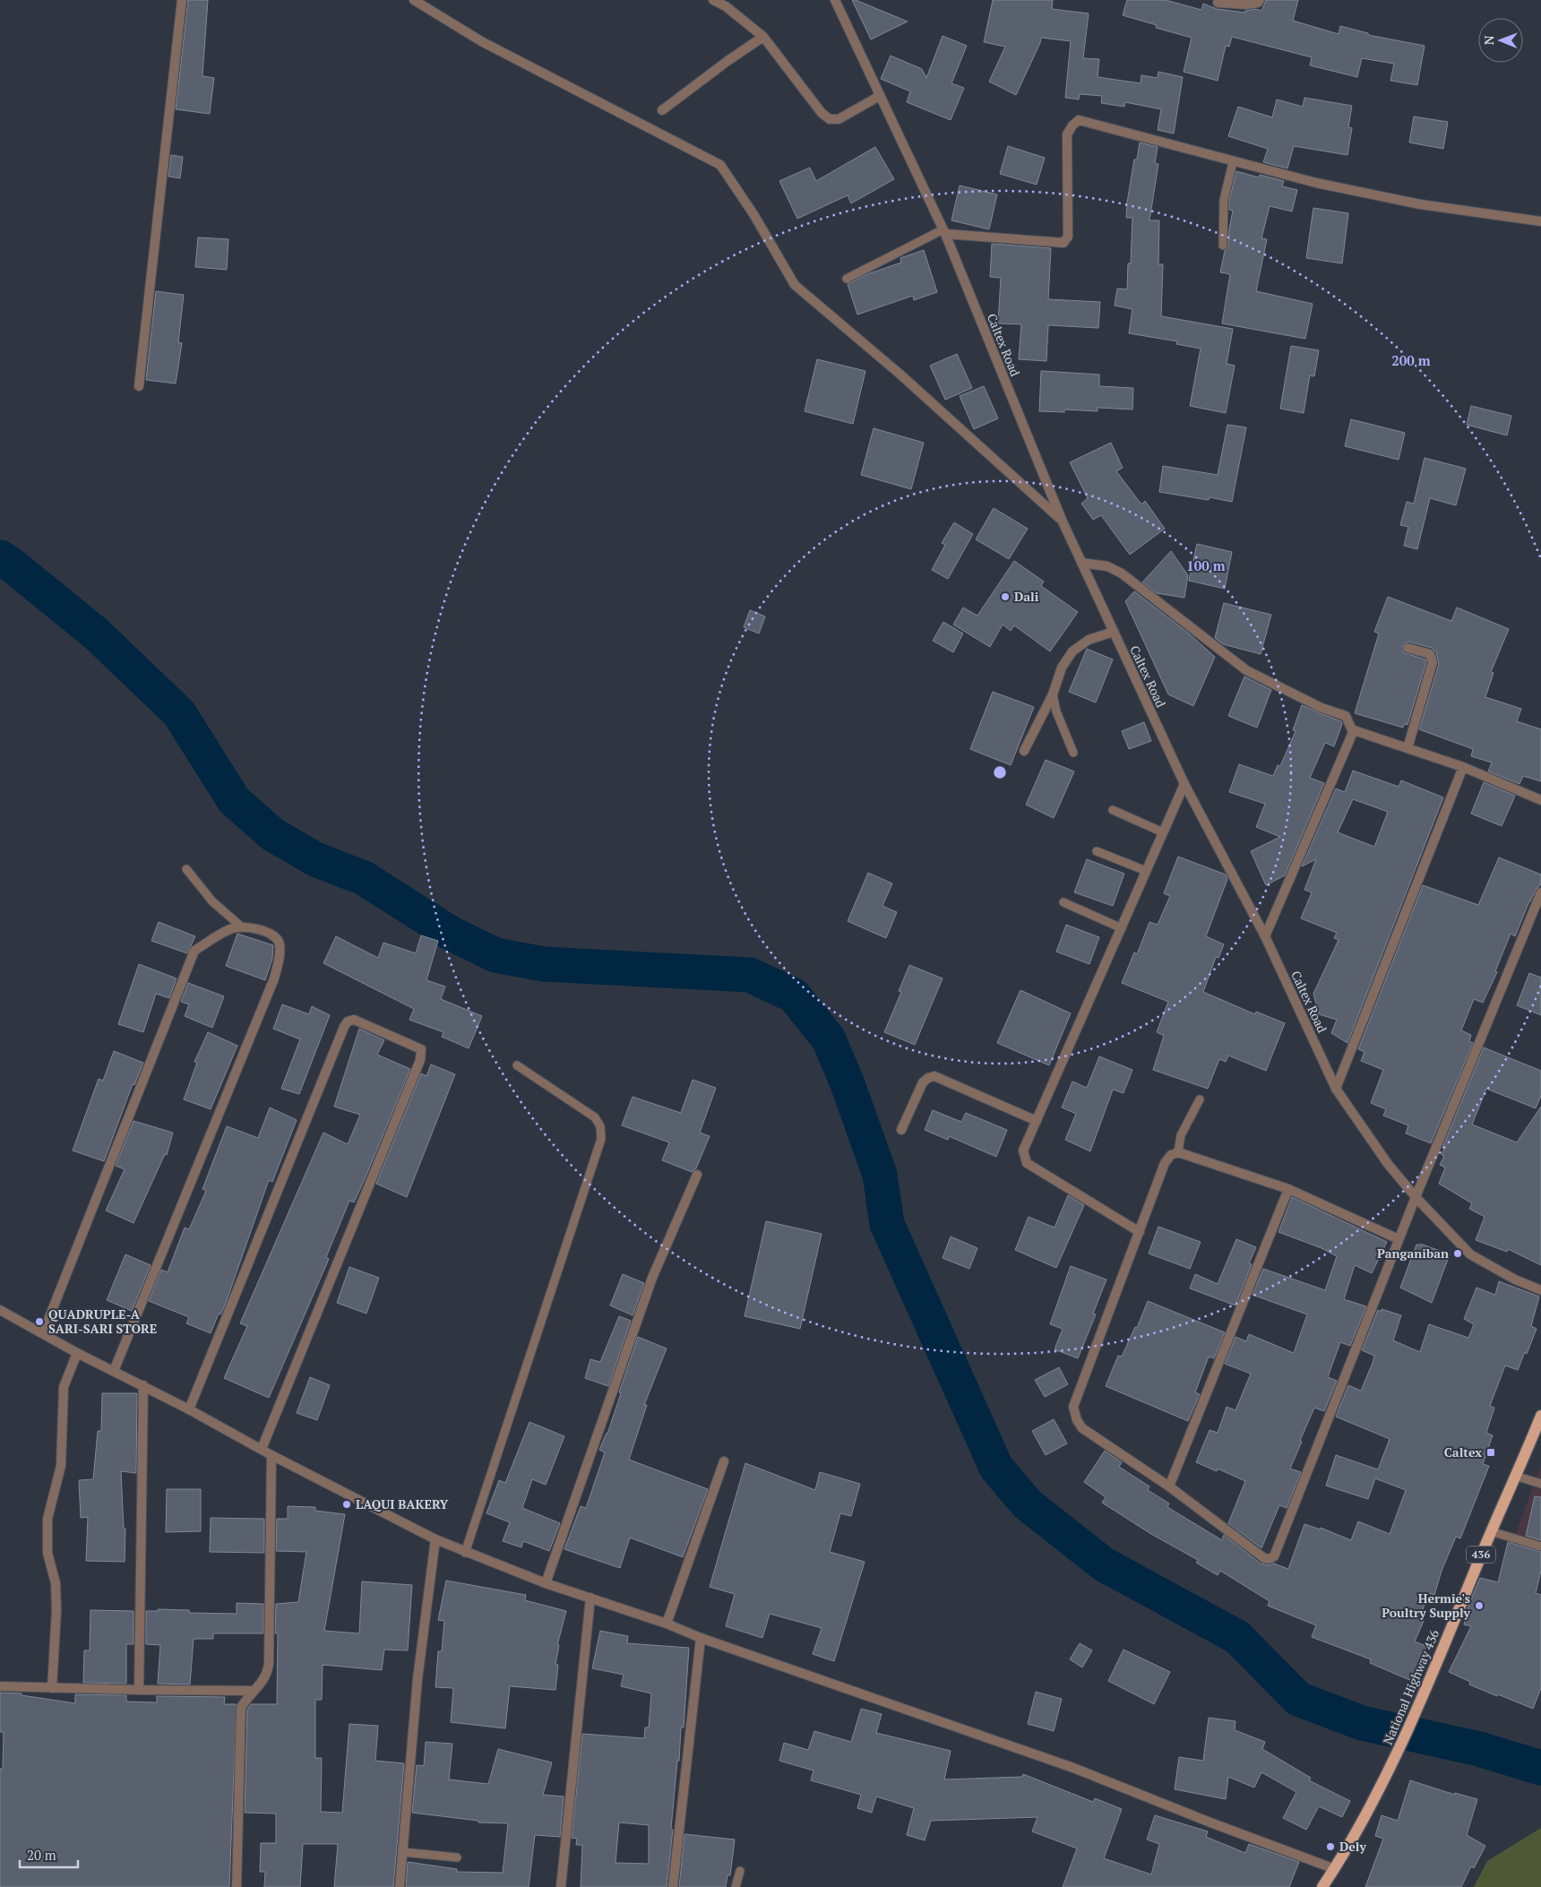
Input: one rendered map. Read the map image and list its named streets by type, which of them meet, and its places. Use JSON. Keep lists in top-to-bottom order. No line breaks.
{"streets":{"main road":["436","National Highway 436"],"street":["Caltex Road"]},"places":{"other":["Dali","Panganiban","QUADRUPLE-A SARI-SARI STORE","LAQUI BAKERY","Hermie's Poultry Supply","Dely"],"transit":["Caltex"]},"scale_bar":"20 m","north":"left","rings":["200 m","100 m"]}
